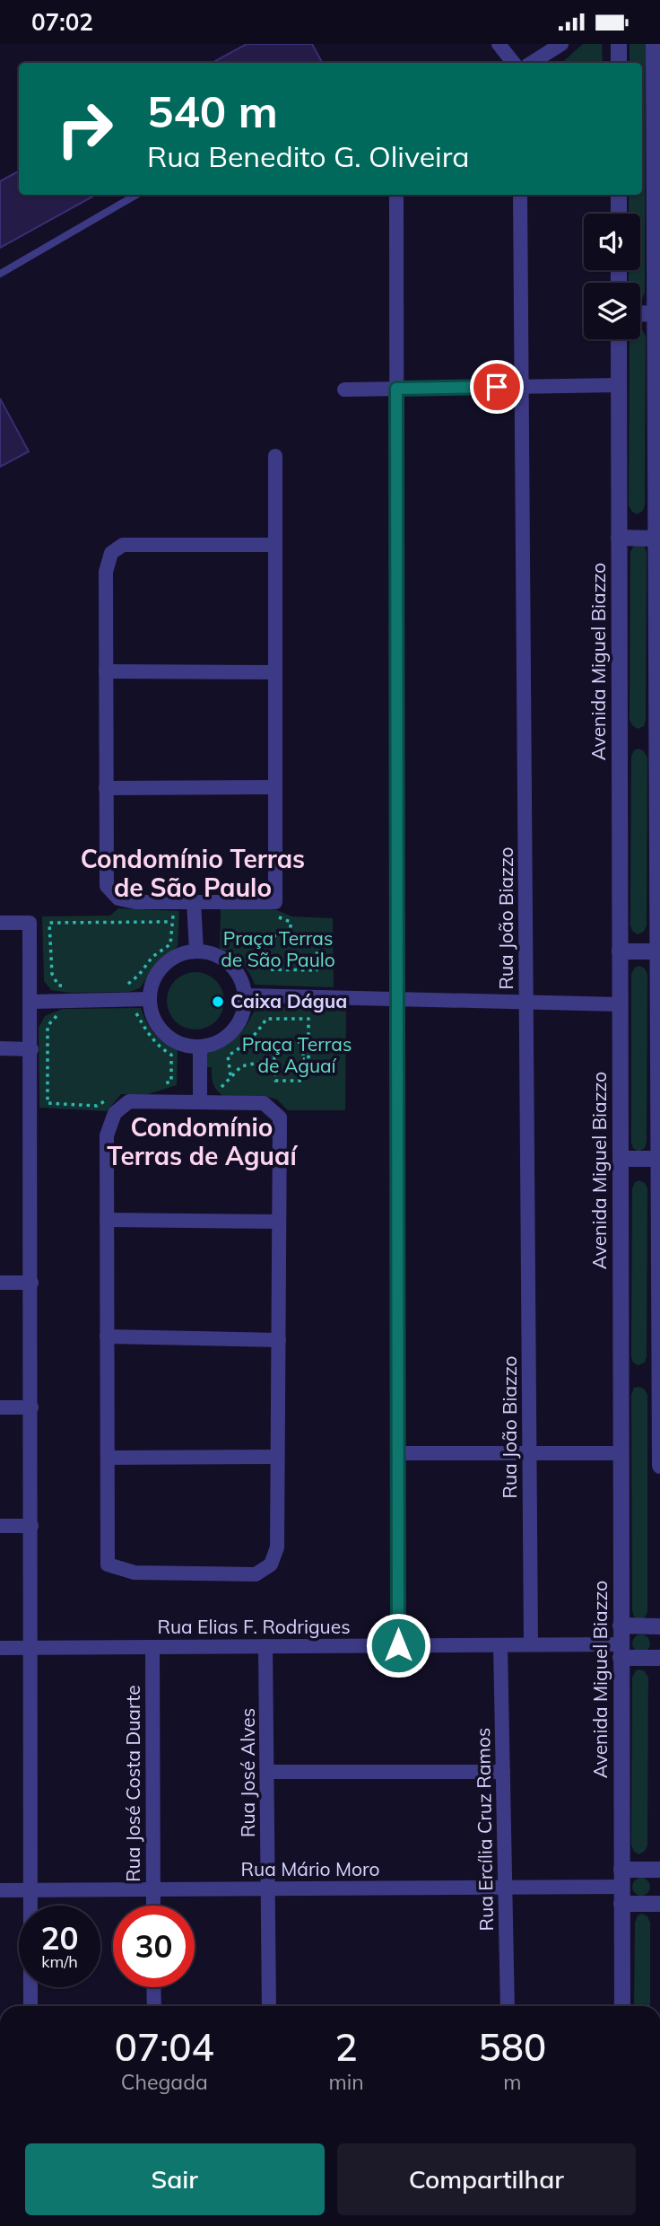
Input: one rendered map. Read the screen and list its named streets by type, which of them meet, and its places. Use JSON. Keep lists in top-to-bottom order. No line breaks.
{"streets":{"street":["Avenida Miguel Biazzo","Rua João Biazzo","Rua Elias F. Rodrigues","Rua José Alves","Rua José Costa Duarte","Rua Ercília Cruz Ramos","Rua Mário Moro"]},"crossings":[["Avenida Miguel Biazzo","Rua Elias F. Rodrigues"],["Avenida Miguel Biazzo","Rua Mário Moro"],["Rua João Biazzo","Rua Elias F. Rodrigues"],["Rua Elias F. Rodrigues","Rua José Alves"],["Rua Elias F. Rodrigues","Rua José Costa Duarte"],["Rua Elias F. Rodrigues","Rua Ercília Cruz Ramos"],["Rua José Alves","Rua Mário Moro"],["Rua José Costa Duarte","Rua Mário Moro"],["Rua Ercília Cruz Ramos","Rua Mário Moro"]],"districts":["Condomínio Terras de São Paulo","Condomínio Terras de Aguaí"],"parks":["Praça Terras de São Paulo","Praça Terras de Aguaí"],"places":["Caixa Dágua"],"page":{"status":"07:02","turn":["540 m","Rua Benedito G. Oliveira"],"speed":"20 km/h","limit":"30","eta":["07:04","Chegada","2","min","580","m"],"buttons":["Sair","Compartilhar"]}}
